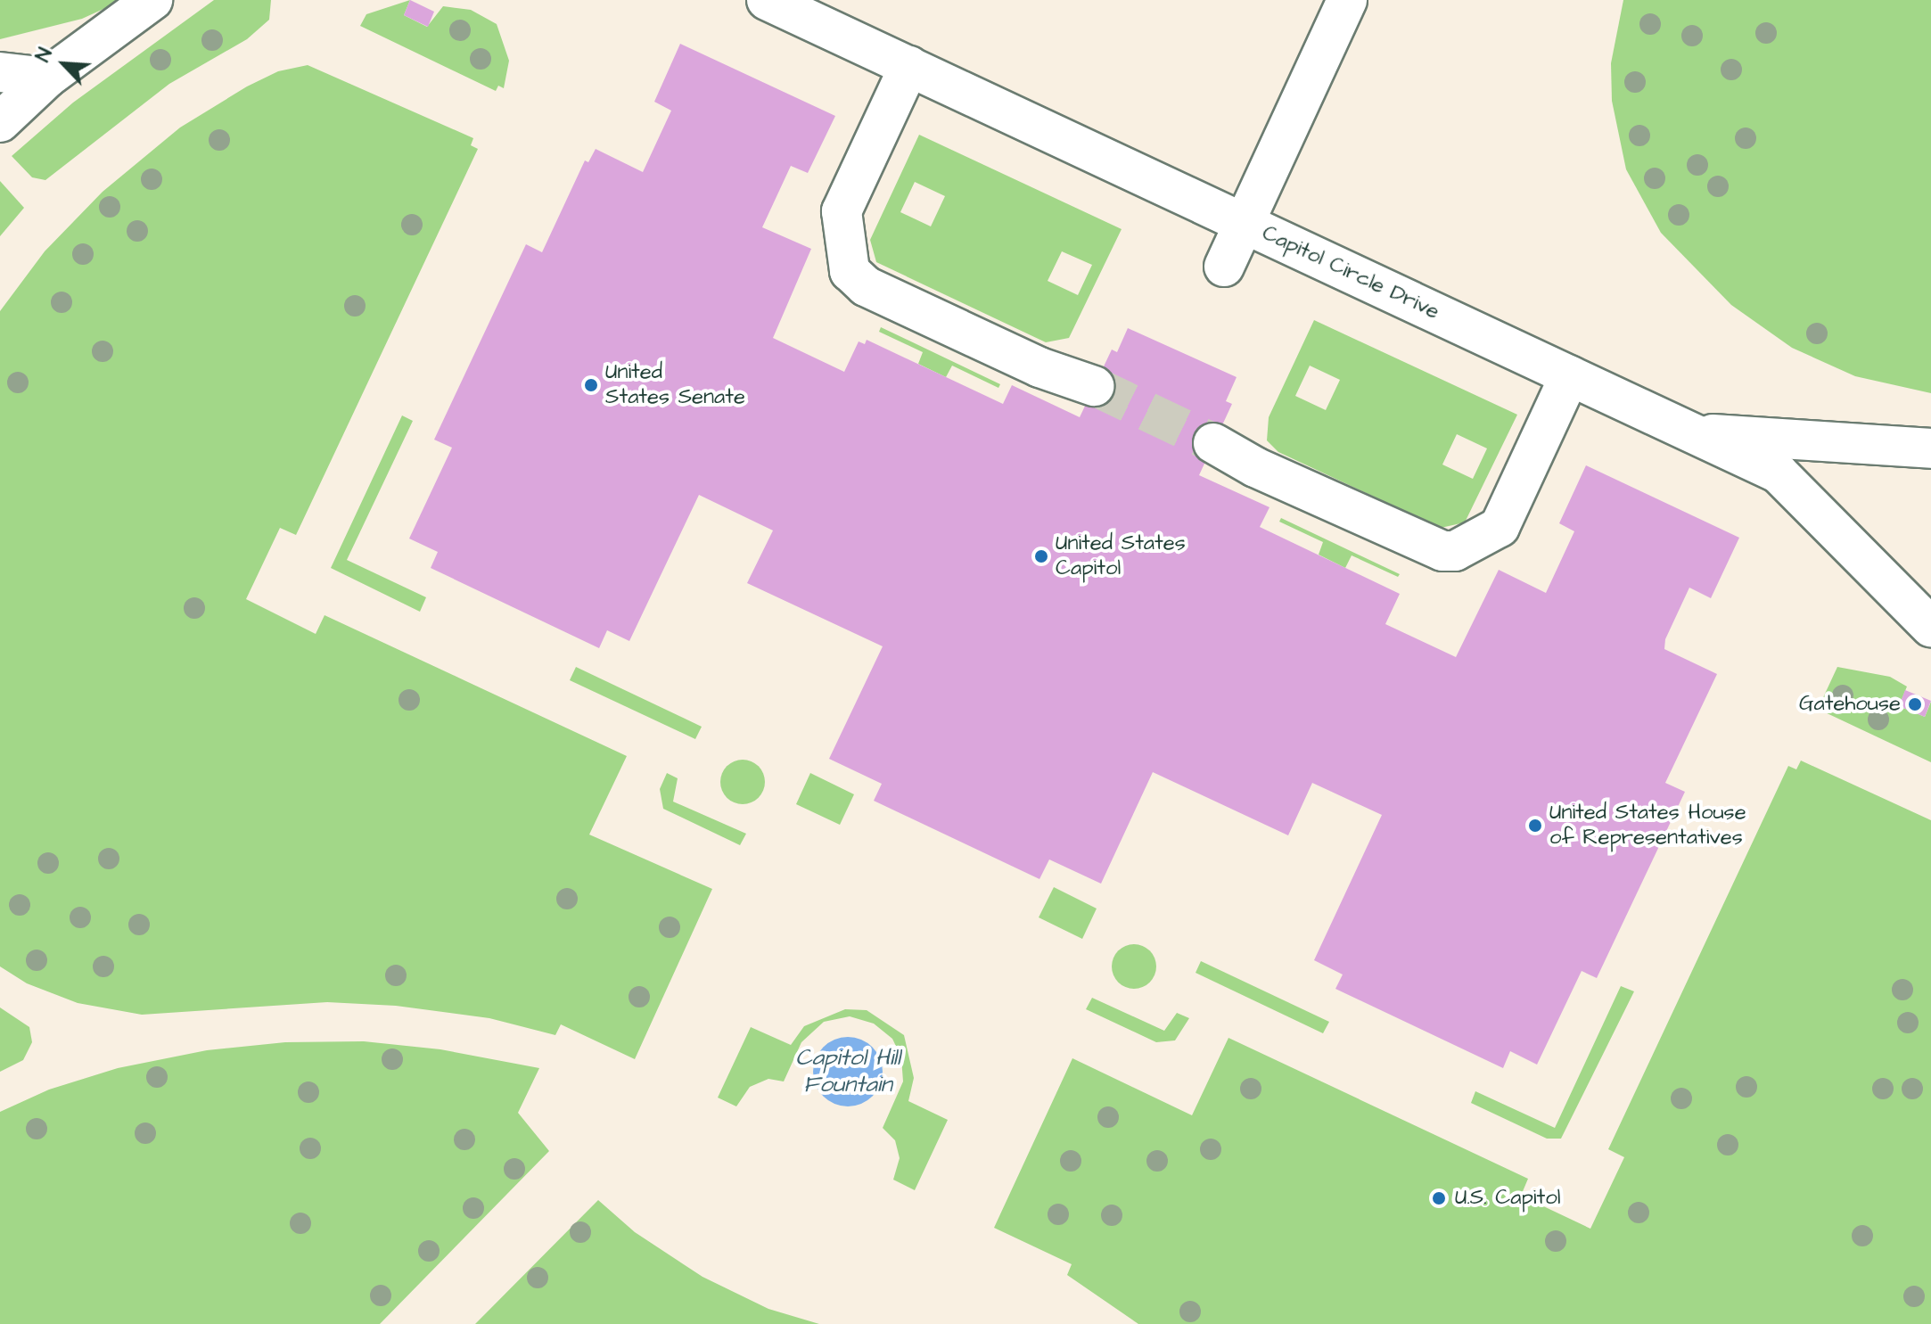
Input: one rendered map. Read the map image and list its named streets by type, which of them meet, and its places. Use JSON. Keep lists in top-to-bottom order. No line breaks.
{"streets":{"street":["Capitol Circle Drive"]},"water":["Capitol Hill Fountain"],"places":["United States Senate","United States Capitol","Gatehouse","United States House of Representatives","U.S. Capitol"],"north":"top left"}
